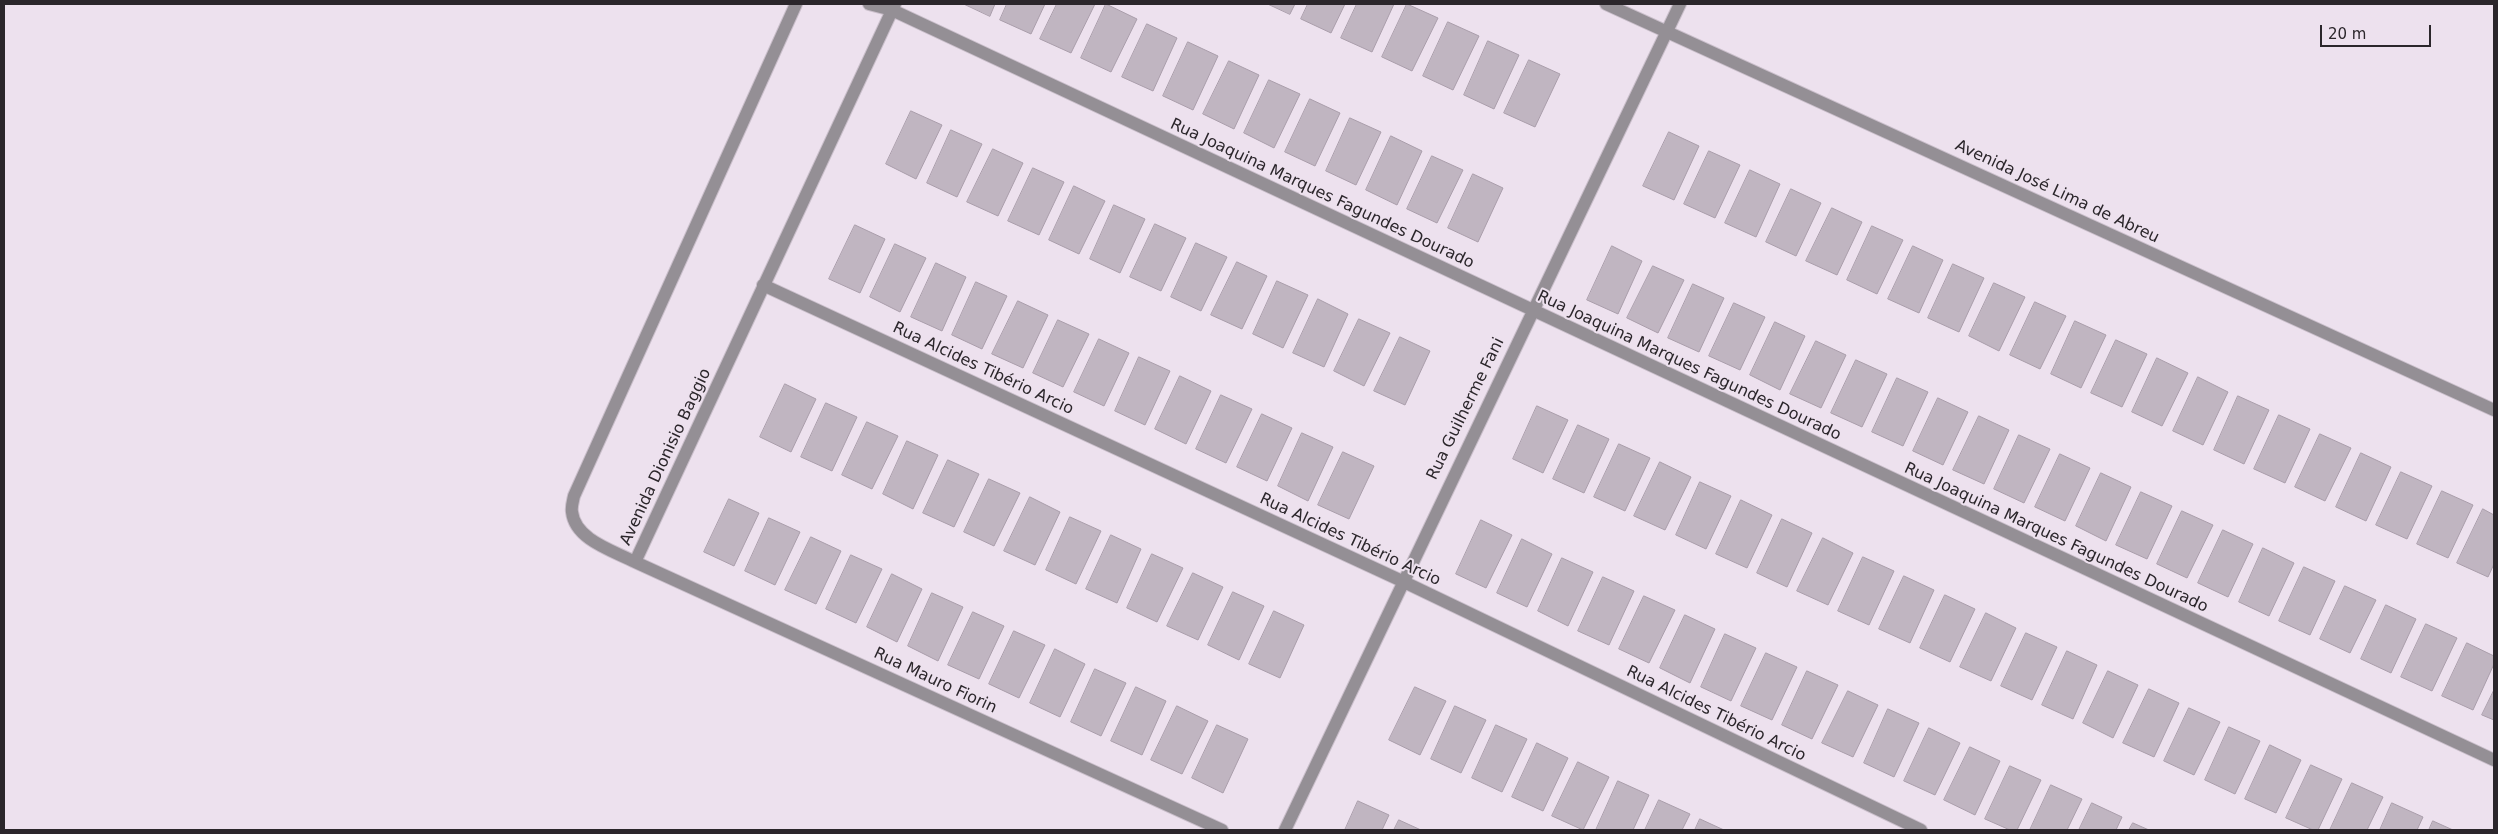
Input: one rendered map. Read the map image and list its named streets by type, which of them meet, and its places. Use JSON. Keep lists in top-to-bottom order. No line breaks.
{"streets":{"street":["Avenida José Lima de Abreu","Rua Joaquina Marques Fagundes Dourado","Rua Alcides Tibério Arcio","Rua Guilherme Fani","Avenida Dionisio Baggio","Rua Mauro Fiorin"]},"crossings":[["Avenida José Lima de Abreu","Rua Guilherme Fani"],["Rua Joaquina Marques Fagundes Dourado","Rua Guilherme Fani"],["Rua Joaquina Marques Fagundes Dourado","Avenida Dionisio Baggio"],["Rua Alcides Tibério Arcio","Rua Guilherme Fani"],["Rua Alcides Tibério Arcio","Avenida Dionisio Baggio"],["Avenida Dionisio Baggio","Rua Mauro Fiorin"]],"scale_bar":"20 m"}
